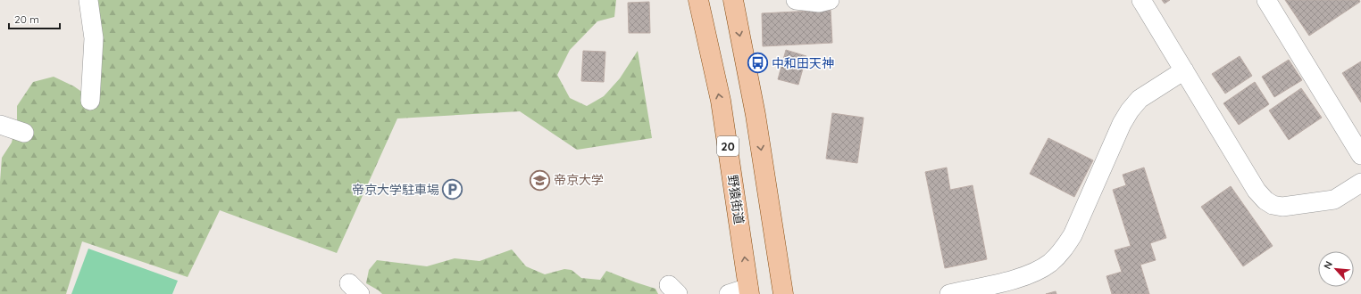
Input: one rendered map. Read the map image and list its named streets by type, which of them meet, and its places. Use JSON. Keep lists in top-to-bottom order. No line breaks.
{"streets":{"main road":["20","野猿街道"]},"places":{"bus stop":["中和田天神"],"school or university":["帝京大学"],"parking":["帝京大学駐車場"]},"scale_bar":"20 m","north":"top left"}
